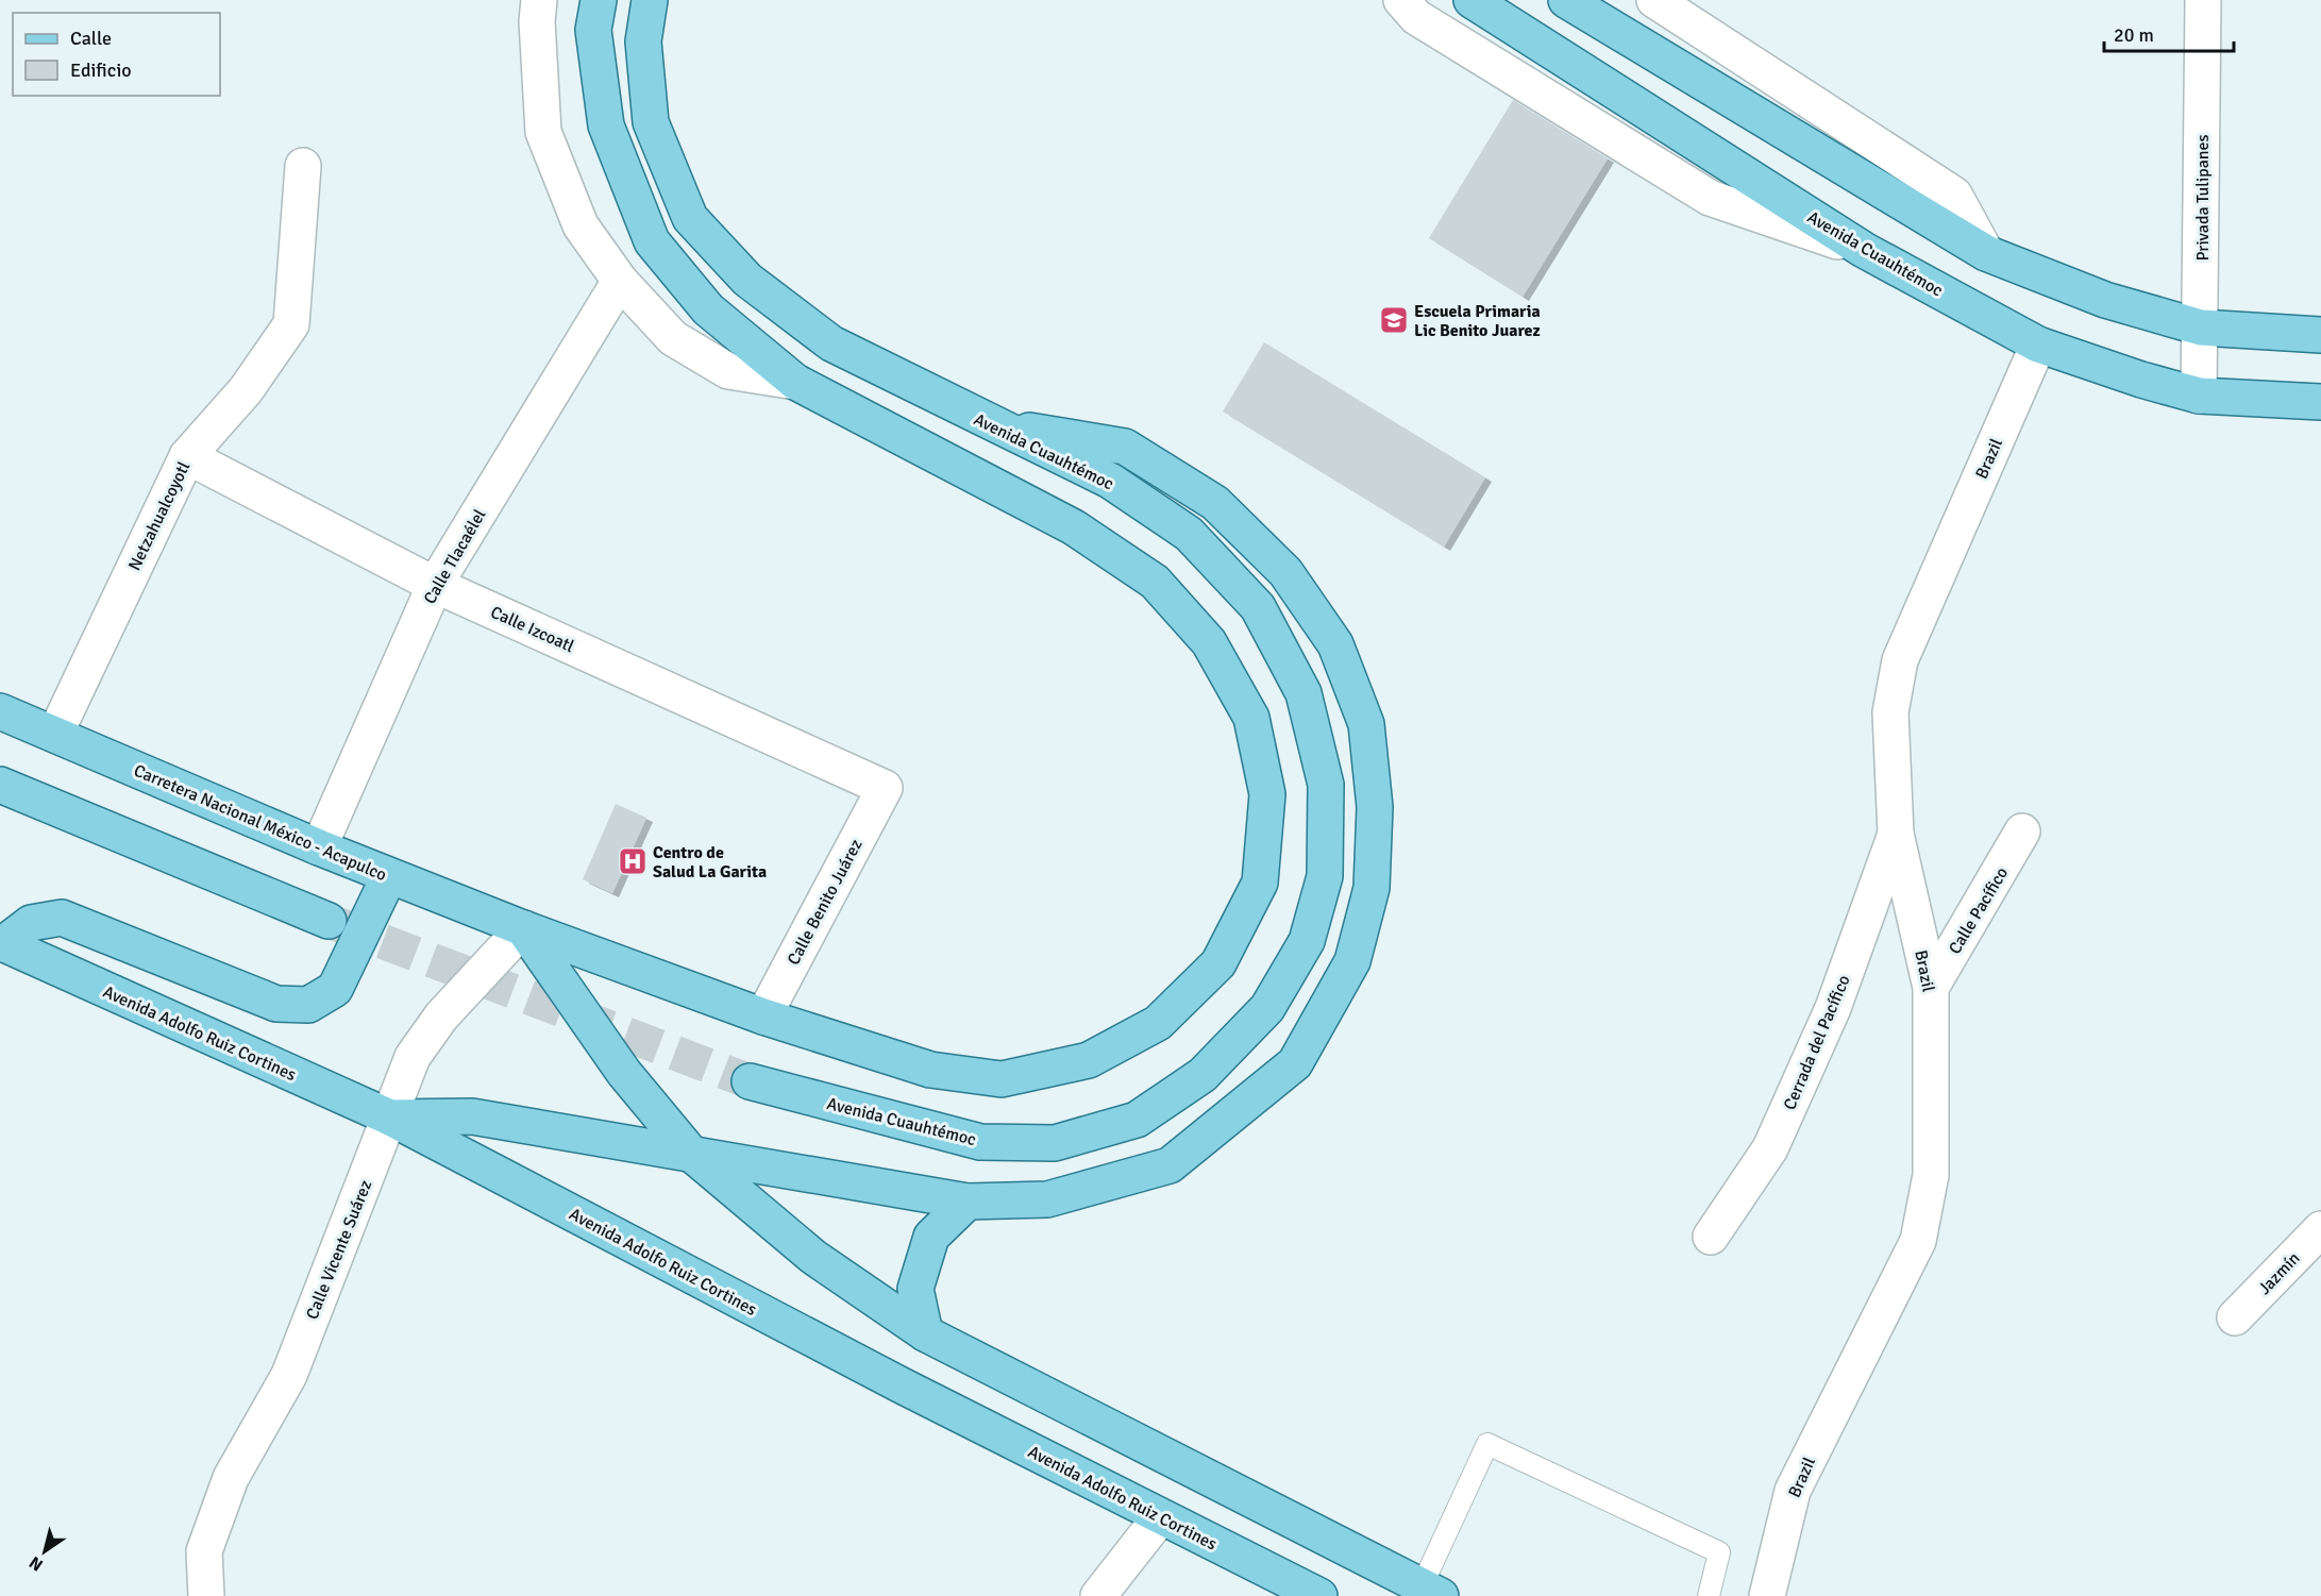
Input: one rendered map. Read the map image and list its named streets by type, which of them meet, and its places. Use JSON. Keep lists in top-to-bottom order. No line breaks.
{"streets":{"main road":["Avenida Cuauhtémoc","Carretera Nacional México - Acapulco","Avenida Adolfo Ruiz Cortines"],"street":["Privada Tulipanes","Brazil","Netzahualcoyotl","Calle Tlacaélel","Calle Izcoatl","Calle Benito Juárez","Calle Pacífico","Cerrada del Pacífico","Calle Vicente Suárez","Jazmín"]},"crossings":[["Privada Tulipanes","Avenida Cuauhtémoc"],["Avenida Cuauhtémoc","Brazil"],["Brazil","Calle Pacífico"],["Brazil","Cerrada del Pacífico"],["Netzahualcoyotl","Calle Izcoatl"],["Netzahualcoyotl","Carretera Nacional México - Acapulco"],["Calle Tlacaélel","Calle Izcoatl"],["Calle Tlacaélel","Carretera Nacional México - Acapulco"],["Calle Izcoatl","Calle Benito Juárez"],["Carretera Nacional México - Acapulco","Calle Vicente Suárez"],["Avenida Adolfo Ruiz Cortines","Calle Vicente Suárez"]],"places":{"school or university":["Escuela Primaria Lic Benito Juarez"],"hospital":["Centro de Salud La Garita"]},"legend":["Calle","Edificio"],"scale_bar":"20 m","north":"bottom left"}
